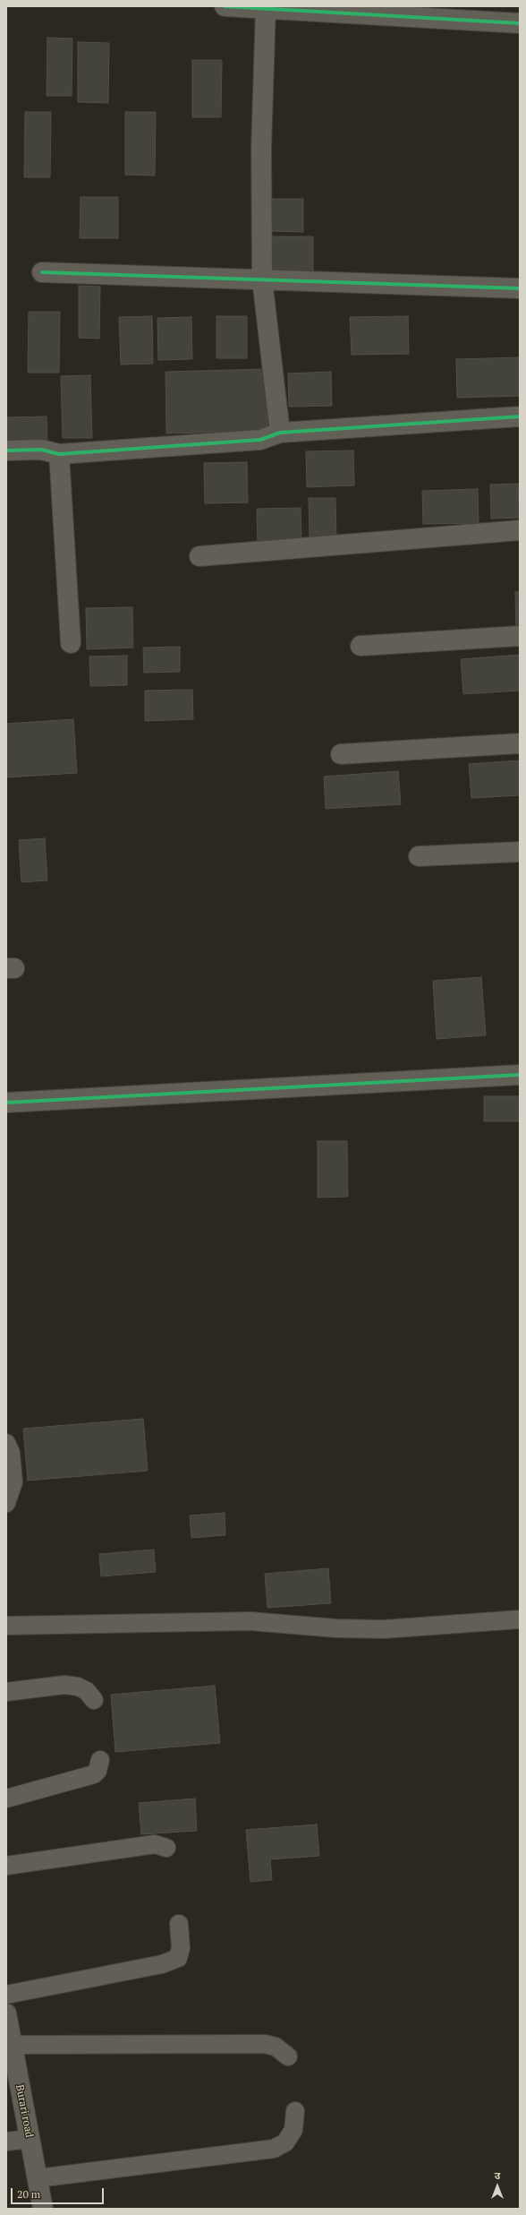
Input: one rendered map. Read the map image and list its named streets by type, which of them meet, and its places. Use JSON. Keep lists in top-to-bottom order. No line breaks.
{"streets":{"street":["Burari road"]},"scale_bar":"20 m","north":"top"}
